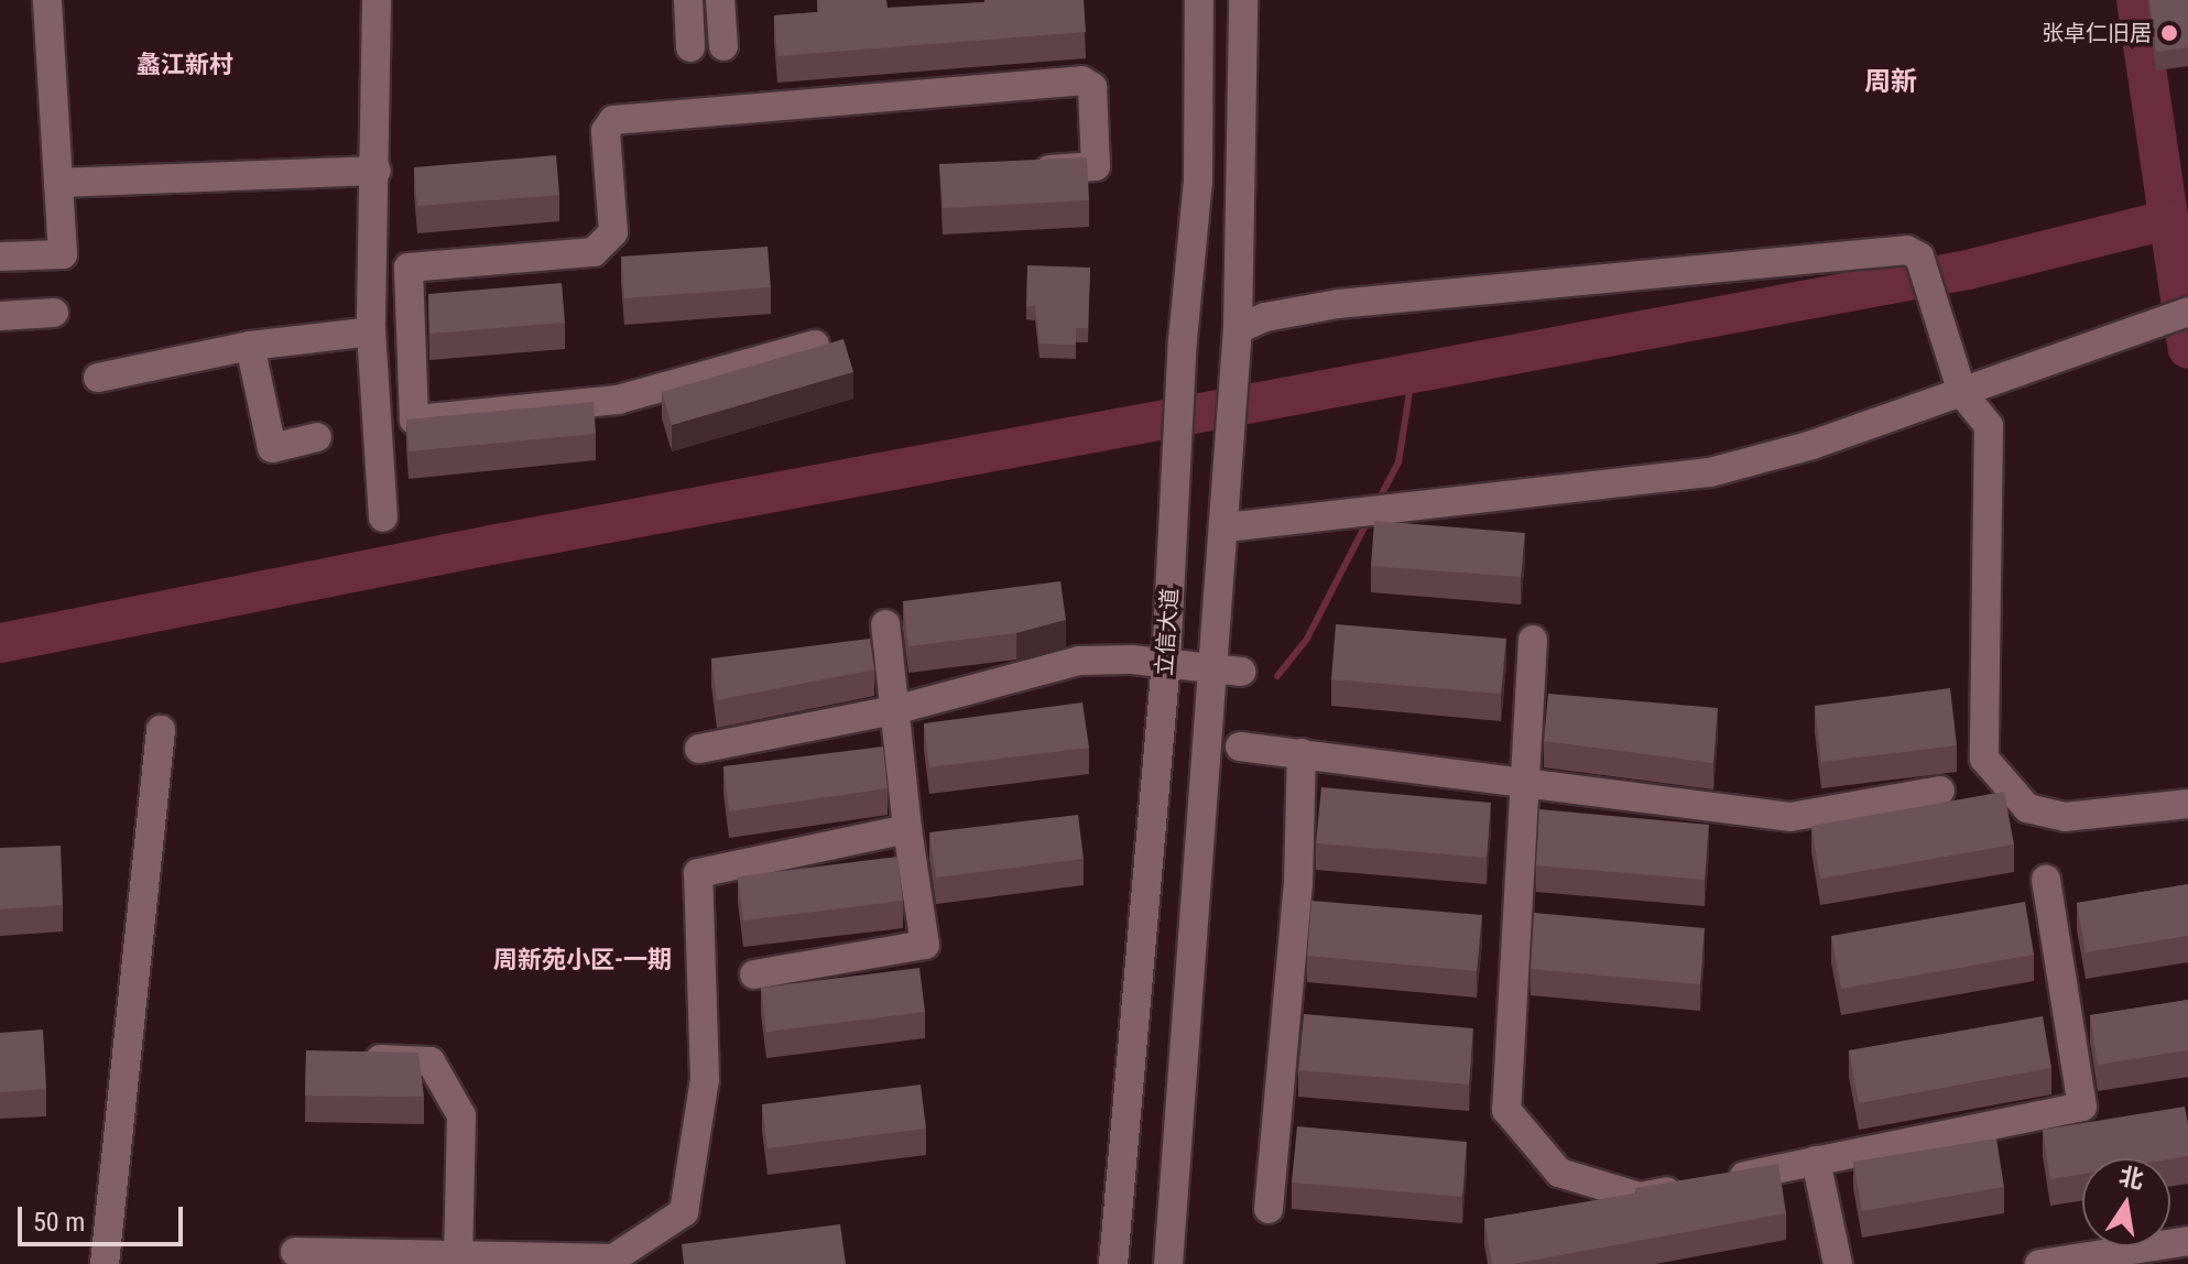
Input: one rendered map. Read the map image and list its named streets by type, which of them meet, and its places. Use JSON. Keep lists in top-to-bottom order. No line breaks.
{"streets":{"street":["立信大道"]},"districts":["蠡江新村","周新","周新苑小区-一期"],"places":["张卓仁旧居"],"scale_bar":"50 m","north":"top"}
